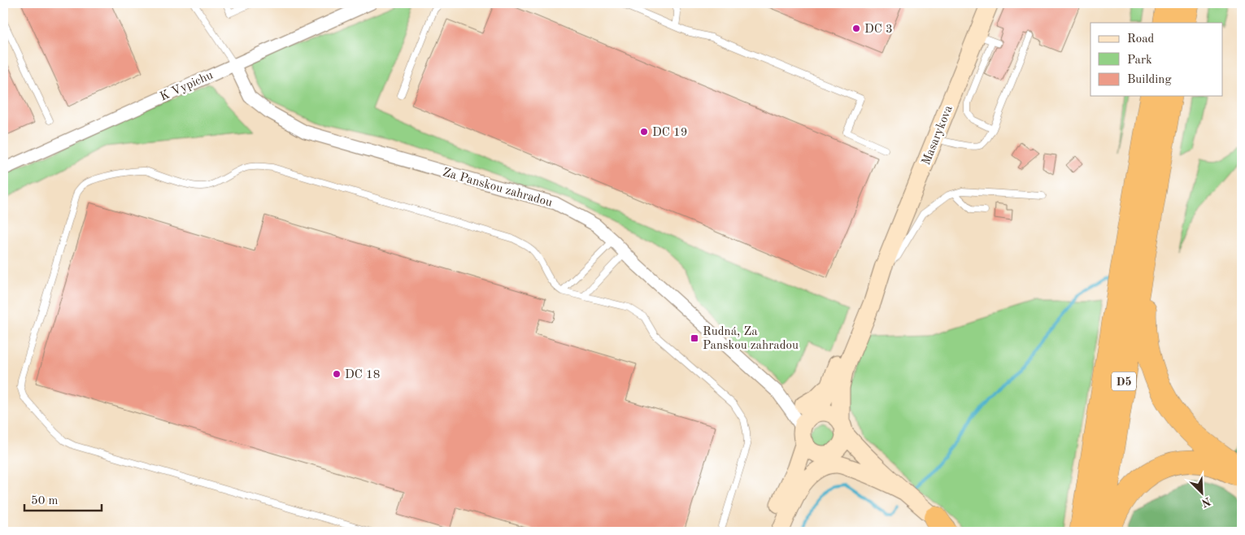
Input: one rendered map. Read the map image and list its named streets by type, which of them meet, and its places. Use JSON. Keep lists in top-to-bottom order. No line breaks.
{"streets":{"highway":["D5"],"main road":["Masarykova"],"street":["K Vypichu","Za Panskou zahradou"]},"crossings":[["K Vypichu","Za Panskou zahradou"],["Masarykova","Za Panskou zahradou"]],"places":{"other":["DC 3","DC 19","DC 18"],"transit":["Rudná, Za Panskou zahradou"]},"legend":["Road","Park","Building"],"scale_bar":"50 m","north":"bottom right"}
